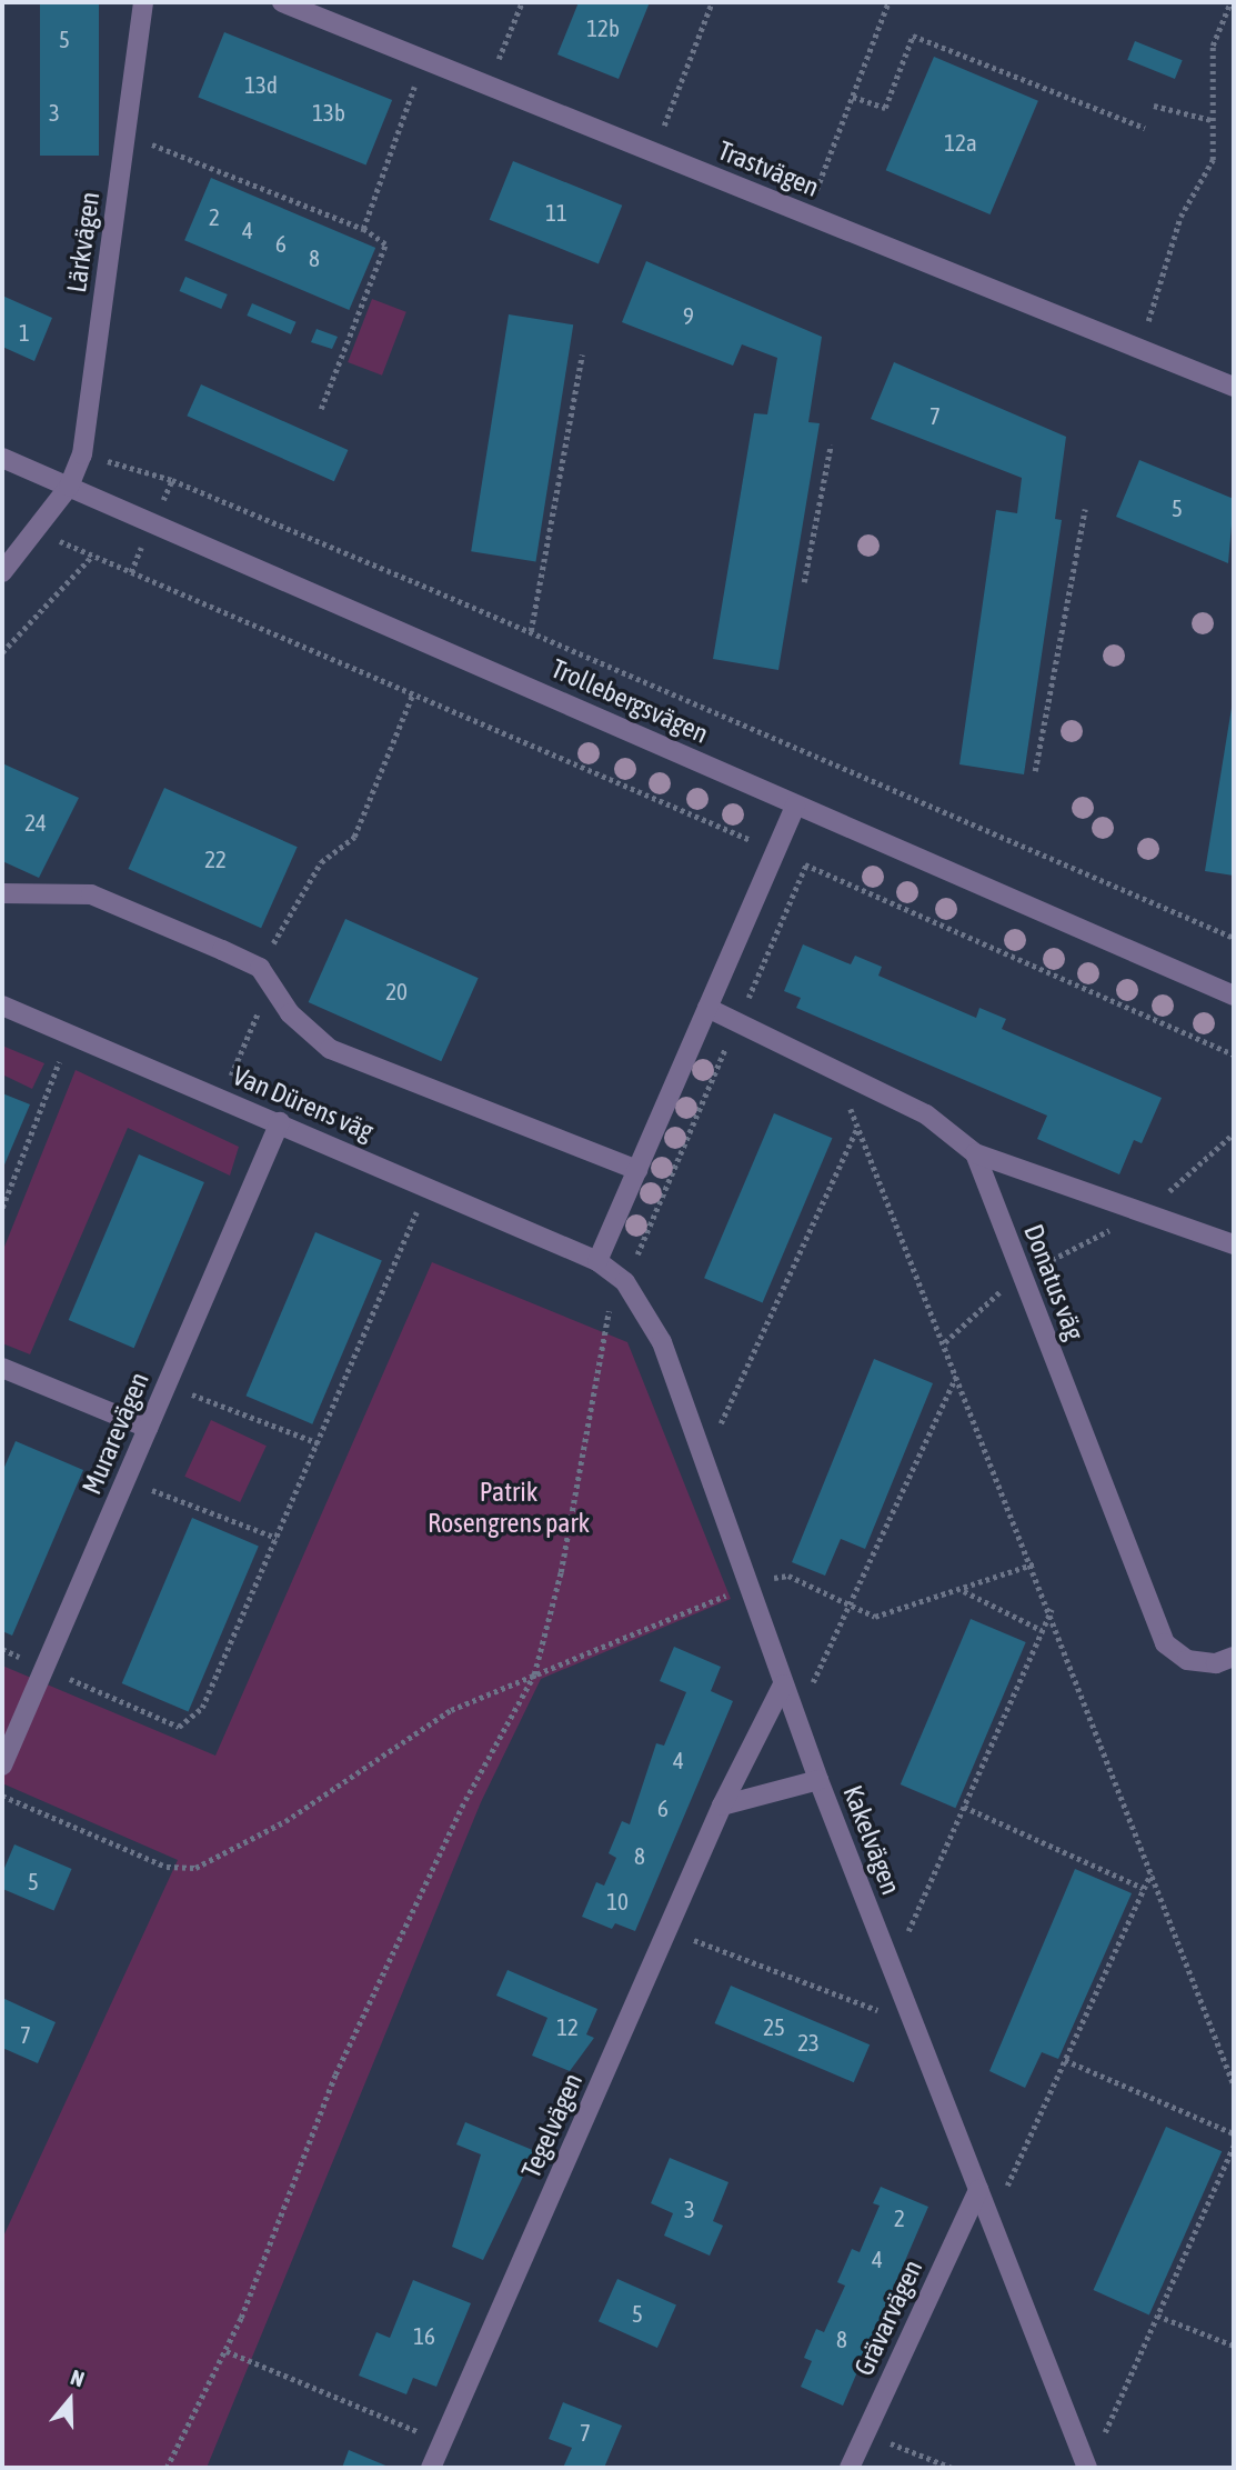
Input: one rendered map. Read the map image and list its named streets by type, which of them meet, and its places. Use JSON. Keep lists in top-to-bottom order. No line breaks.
{"streets":{"street":["Trastvägen","Lärkvägen","Trollebergsvägen","Van Dürens väg","Donatus väg","Murarevägen","Kakelvägen","Tegelvägen","Grävarvägen"]},"crossings":[["Lärkvägen","Trollebergsvägen"],["Van Dürens väg","Murarevägen"],["Van Dürens väg","Kakelvägen"],["Kakelvägen","Tegelvägen"],["Kakelvägen","Grävarvägen"]],"parks":["Patrik Rosengrens park"],"house_numbers":["12b","5","13d","3","13b","12a","11","2","4","6","8","9","1","7","5","24","22","20","4","6","8","5","10","12","25","7","23","3","2","4","5","16","8","7"],"north":"top"}
